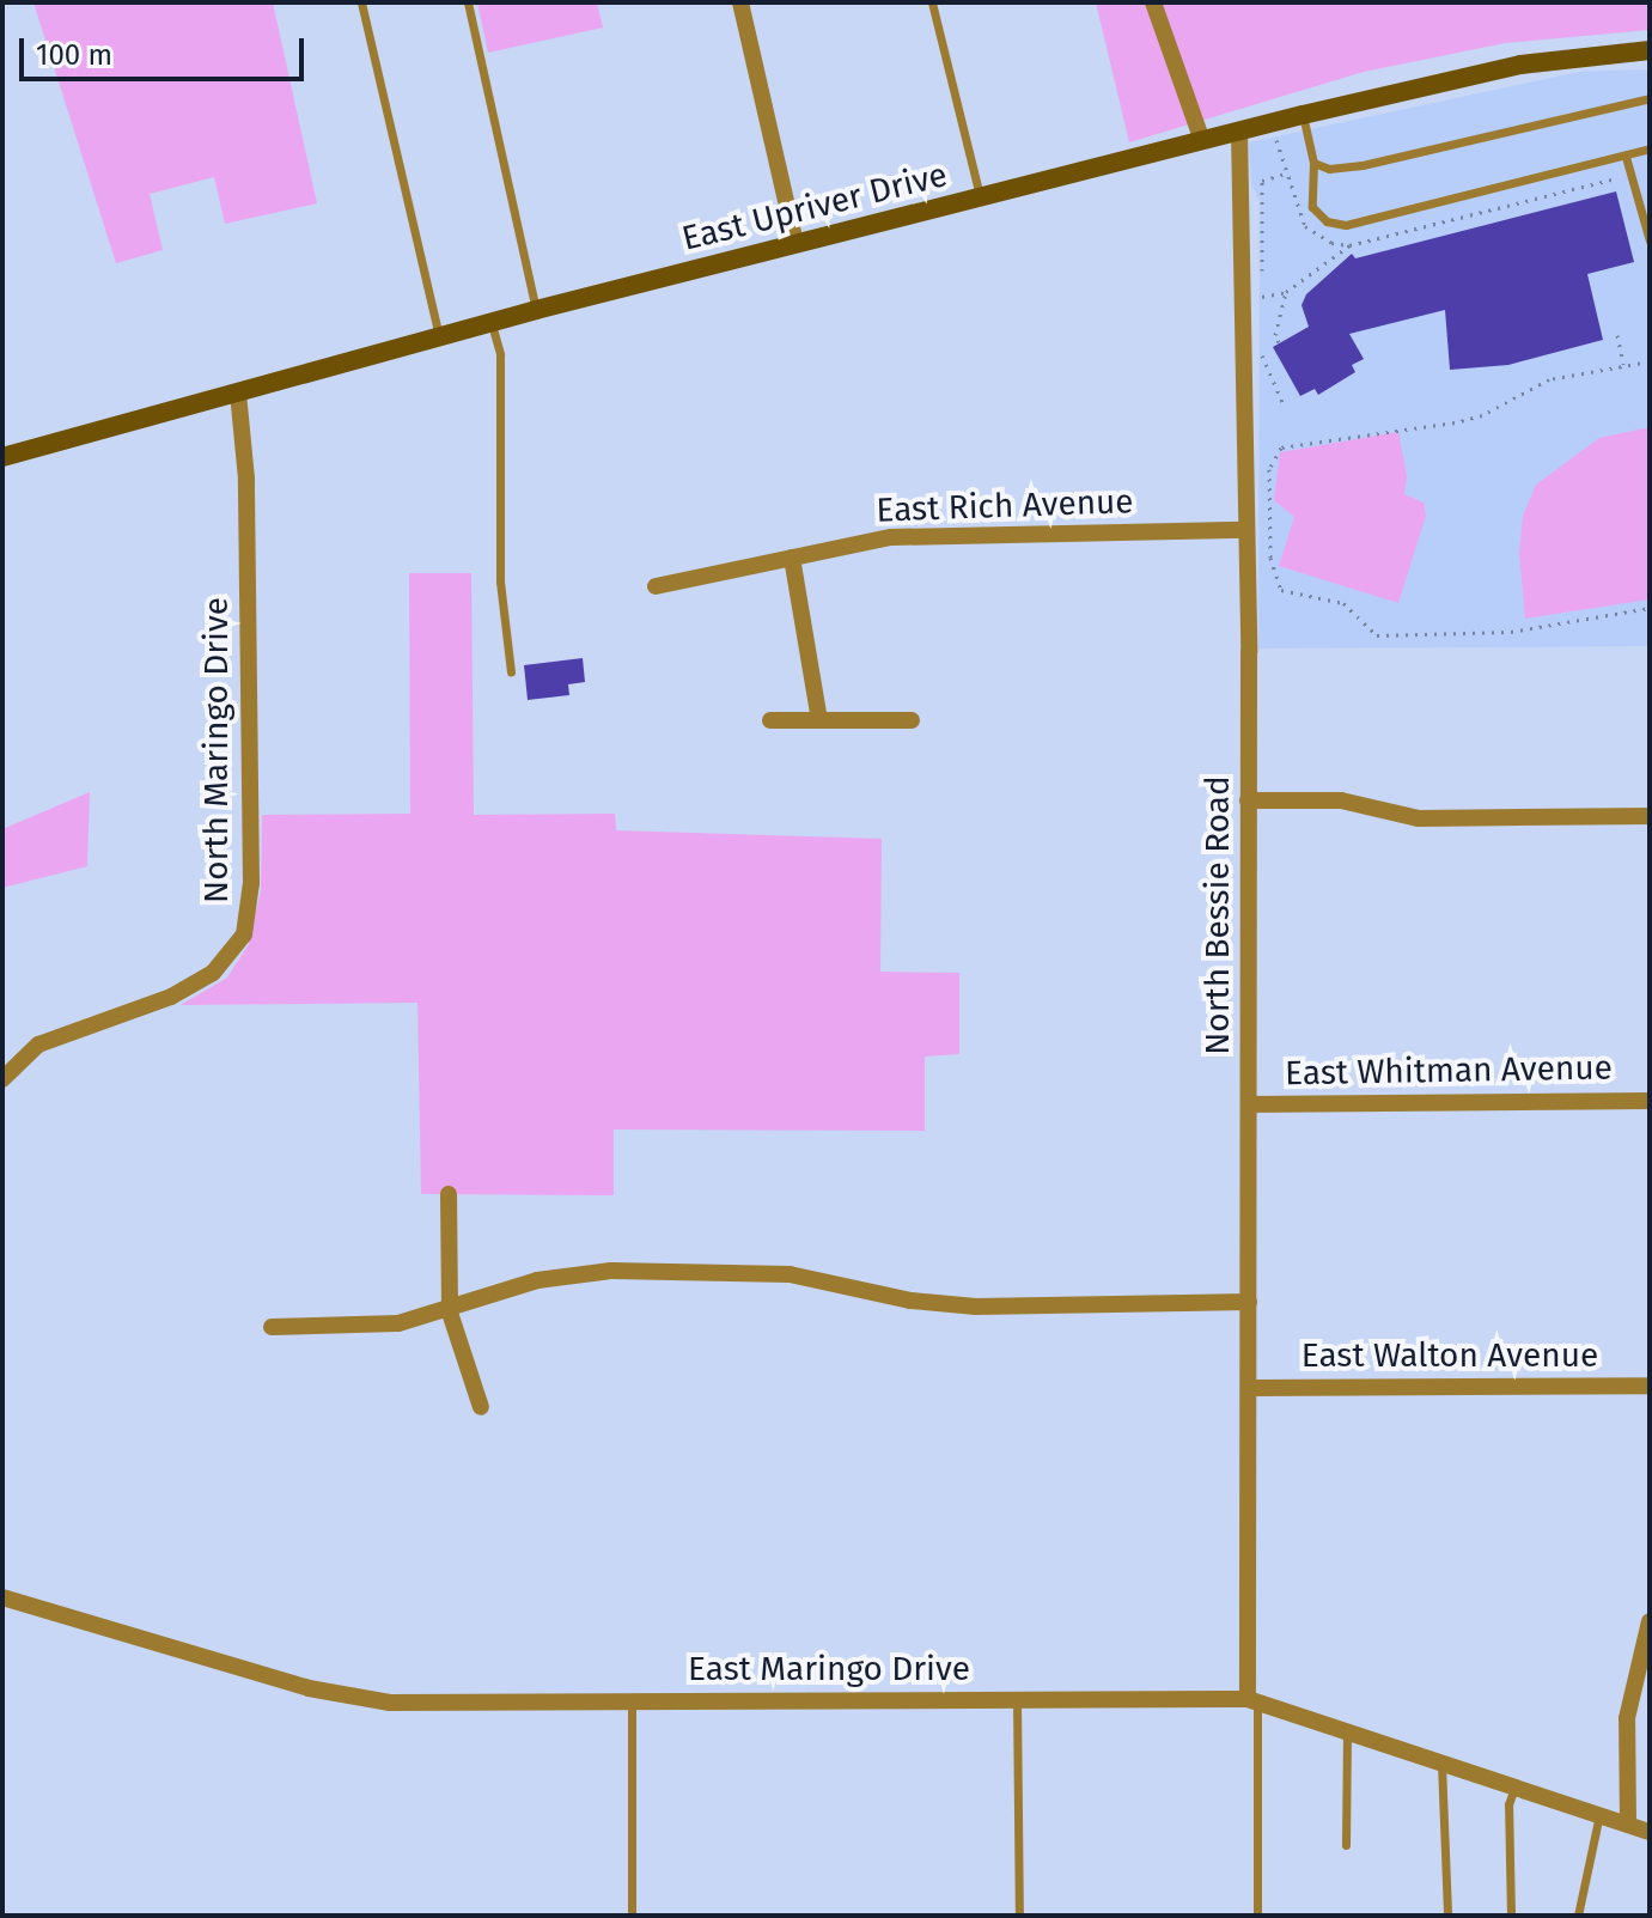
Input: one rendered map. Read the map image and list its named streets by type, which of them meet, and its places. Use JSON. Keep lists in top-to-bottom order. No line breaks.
{"streets":{"main road":["East Upriver Drive"],"street":["East Rich Avenue","North Maringo Drive","North Bessie Road","East Whitman Avenue","East Walton Avenue","East Maringo Drive"]},"crossings":[["East Upriver Drive","North Maringo Drive"],["East Upriver Drive","North Bessie Road"],["East Rich Avenue","North Bessie Road"],["North Bessie Road","East Whitman Avenue"],["North Bessie Road","East Walton Avenue"],["North Bessie Road","East Maringo Drive"]],"scale_bar":"100 m"}
